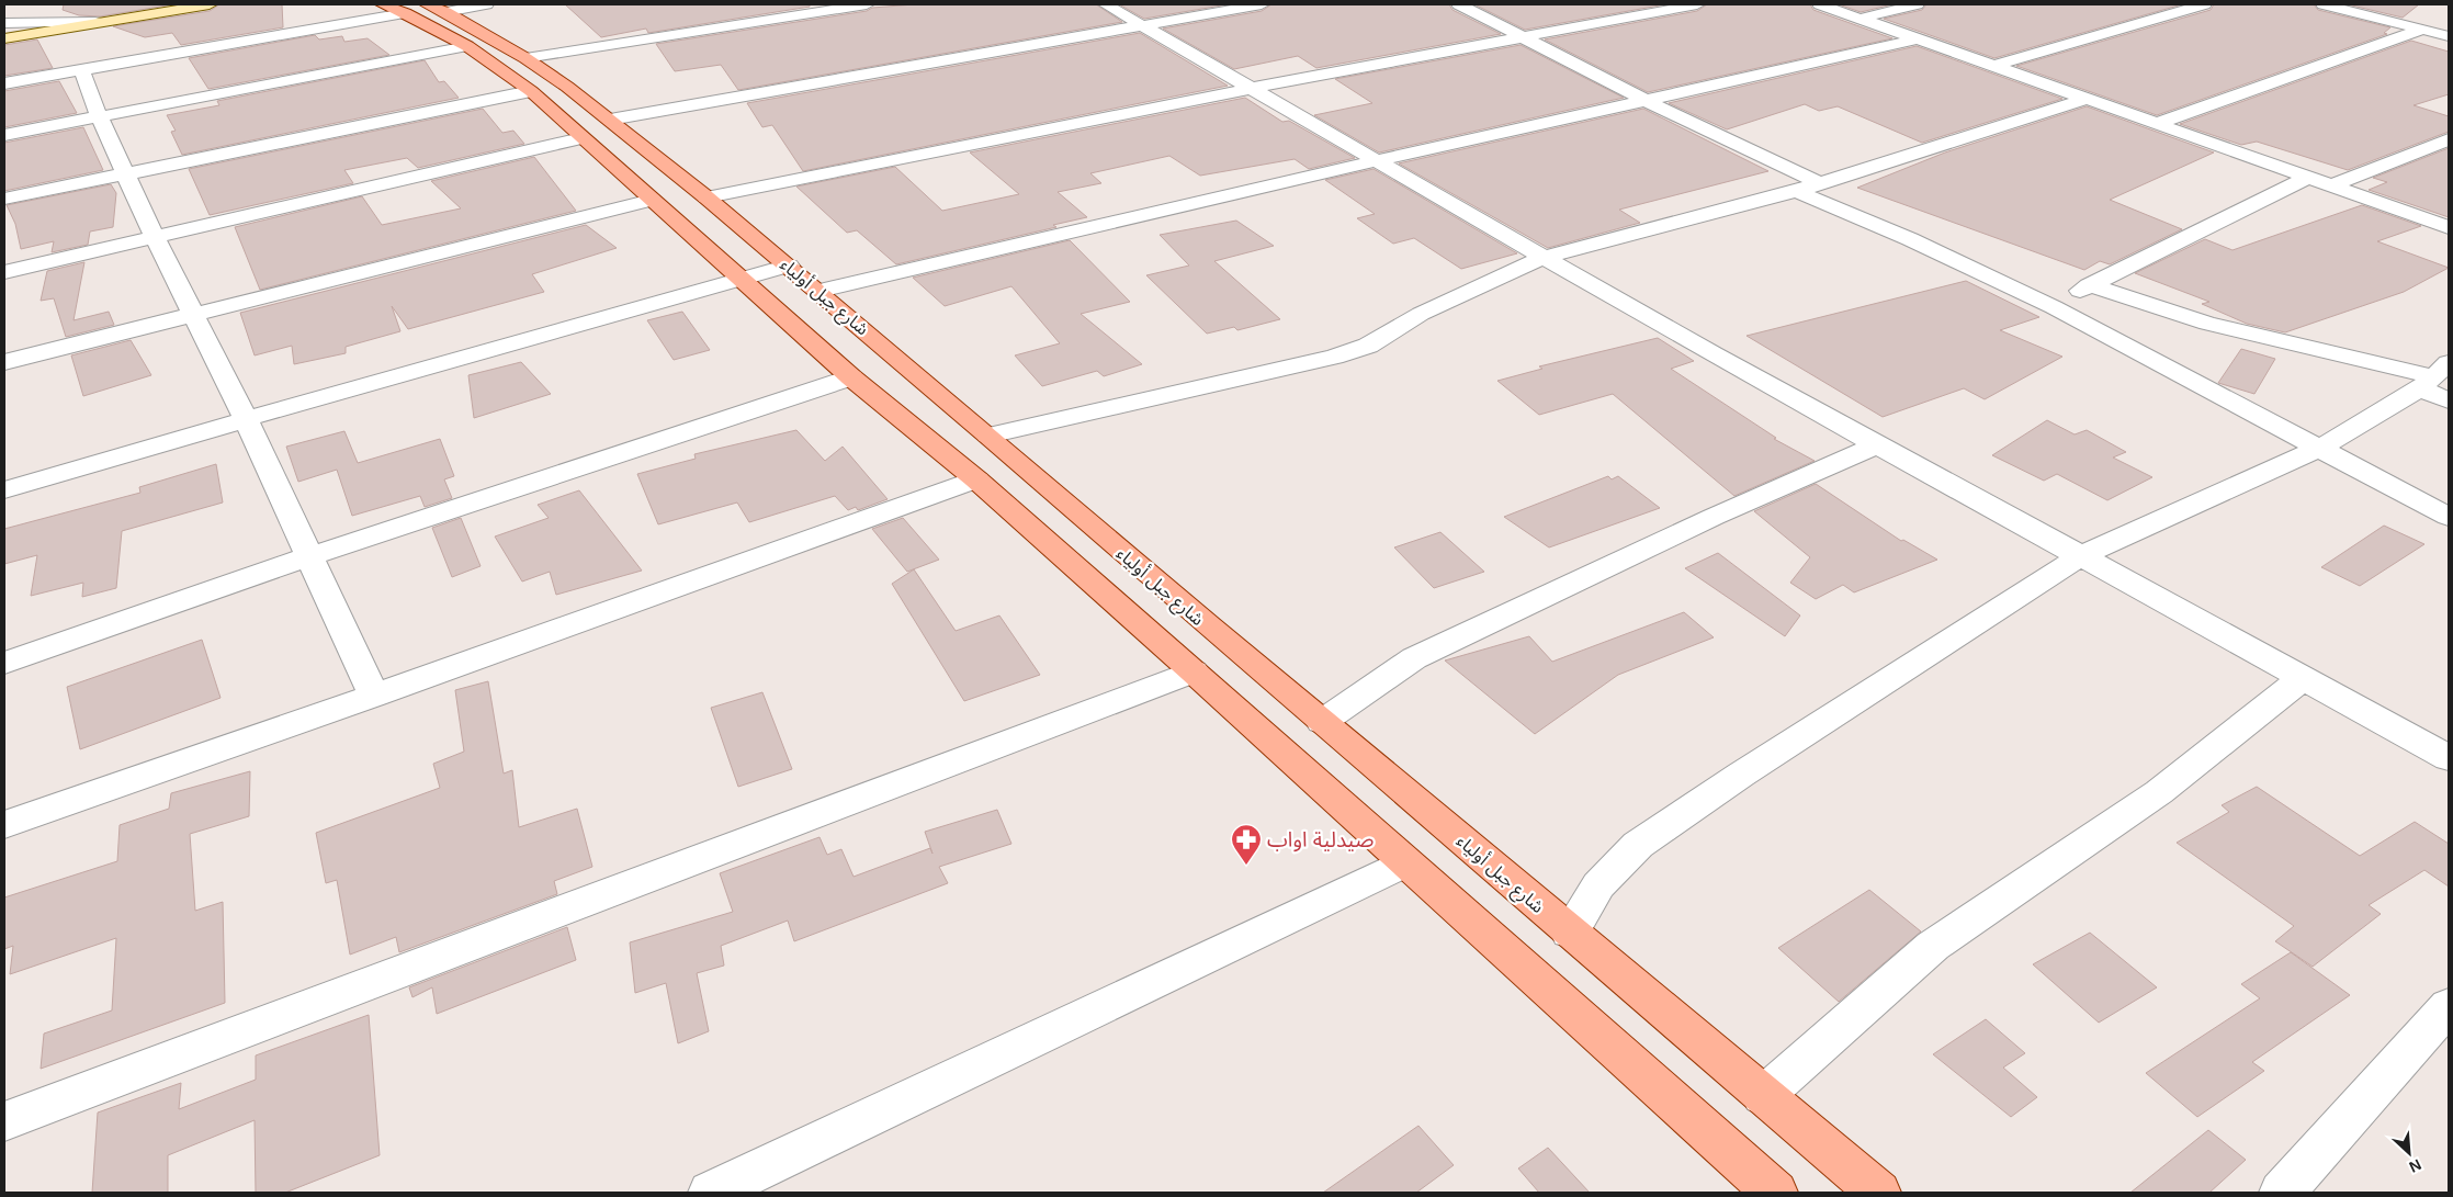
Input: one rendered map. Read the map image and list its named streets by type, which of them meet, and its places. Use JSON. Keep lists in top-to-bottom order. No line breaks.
{"streets":{"main road":["شارع جبل أولياء"]},"places":{"pharmacy":["صيدلية اواب"]},"north":"bottom right"}
